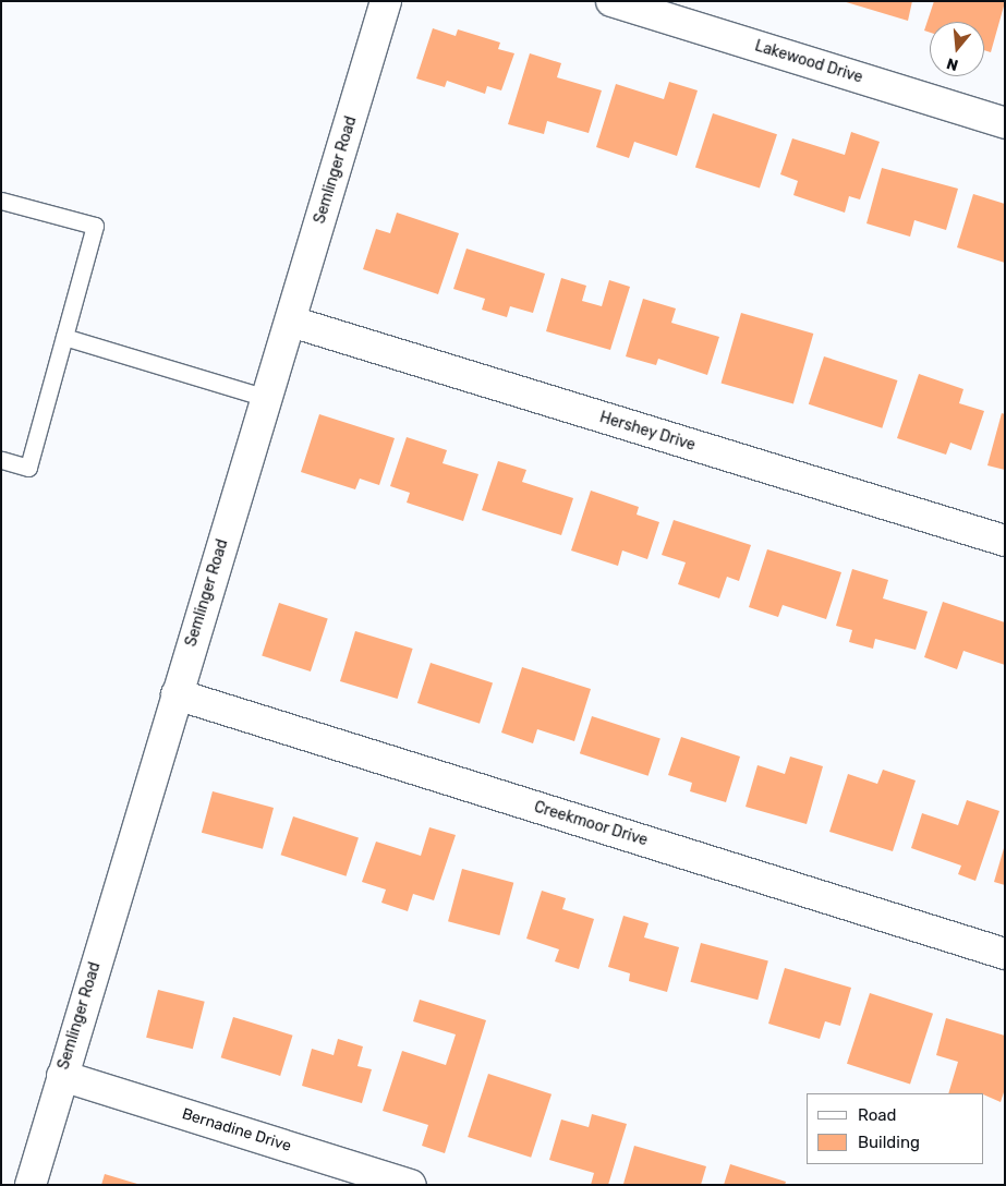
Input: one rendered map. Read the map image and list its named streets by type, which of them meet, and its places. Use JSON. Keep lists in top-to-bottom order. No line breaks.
{"streets":{"street":["Lakewood Drive","Semlinger Road","Hershey Drive","Creekmoor Drive","Bernadine Drive"]},"crossings":[["Semlinger Road","Hershey Drive"],["Semlinger Road","Creekmoor Drive"],["Semlinger Road","Bernadine Drive"]],"legend":["Road","Building"],"north":"bottom"}
